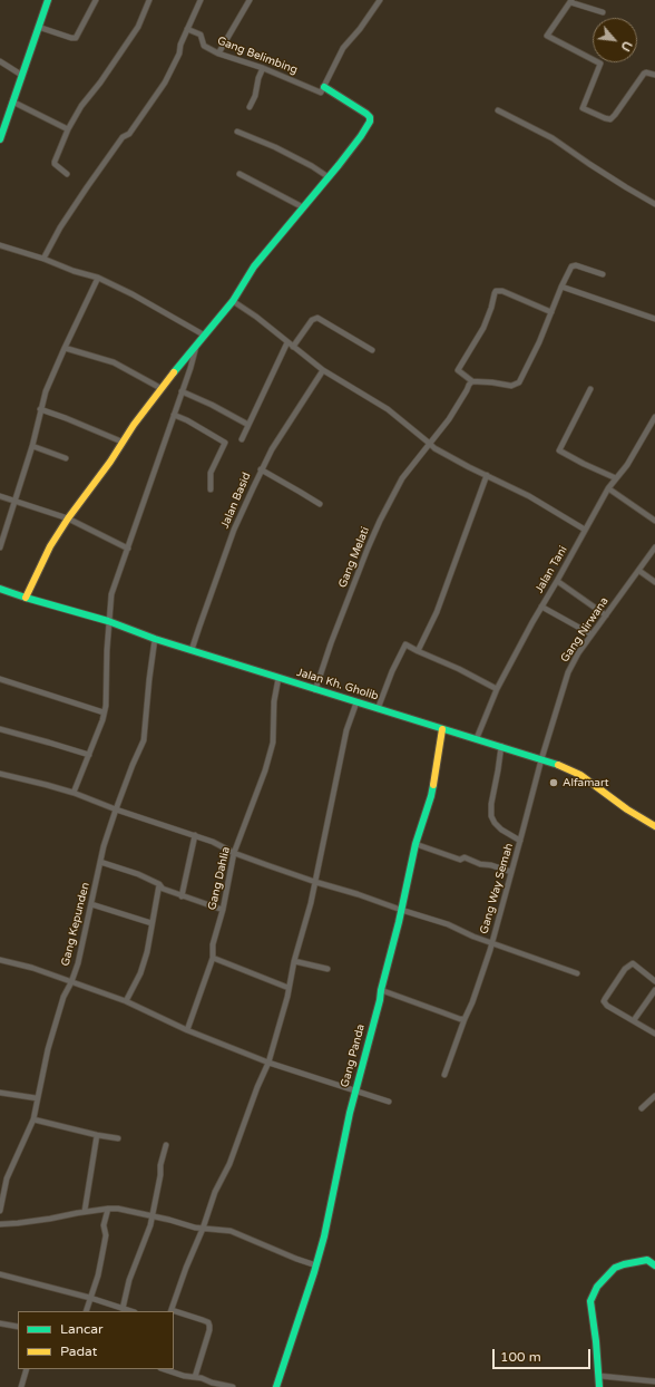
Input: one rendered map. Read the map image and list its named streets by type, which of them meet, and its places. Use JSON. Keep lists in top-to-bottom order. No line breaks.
{"streets":{"street":["Gang Belimbing","Jalan Basid","Gang Melati","Jalan Tani","Gang Nirwana","Jalan Kh. Gholib","Gang Dahlia","Gang Way Semah","Gang Kepunden","Gang Panda"]},"crossings":[["Jalan Basid","Jalan Kh. Gholib"],["Gang Melati","Jalan Kh. Gholib"],["Jalan Tani","Jalan Kh. Gholib"],["Gang Nirwana","Jalan Kh. Gholib"],["Gang Nirwana","Gang Way Semah"],["Jalan Kh. Gholib","Gang Dahlia"],["Jalan Kh. Gholib","Gang Way Semah"],["Jalan Kh. Gholib","Gang Kepunden"],["Jalan Kh. Gholib","Gang Panda"]],"places":["Alfamart"],"legend":["Lancar","Padat"],"scale_bar":"100 m","north":"bottom right"}
